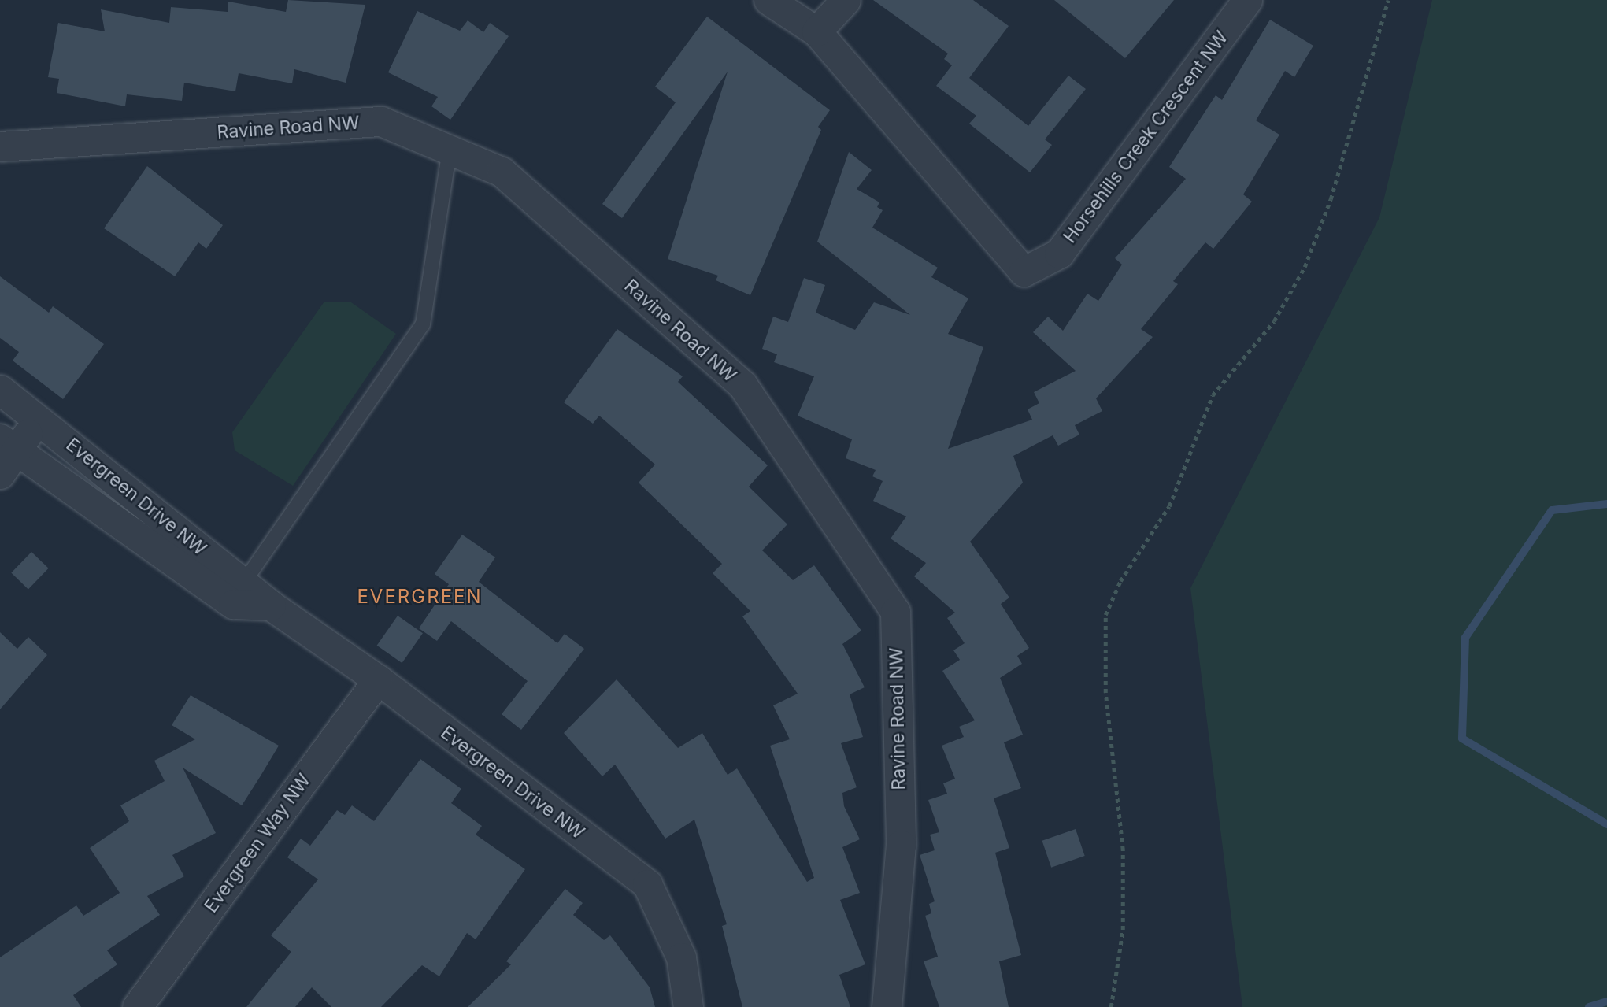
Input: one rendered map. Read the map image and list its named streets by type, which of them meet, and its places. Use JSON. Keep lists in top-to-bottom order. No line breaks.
{"streets":{"street":["Ravine Road NW","Horsehills Creek Crescent NW","Evergreen Drive NW","Evergreen Way NW"]},"crossings":[["Evergreen Drive NW","Evergreen Way NW"]],"districts":["EVERGREEN"]}
